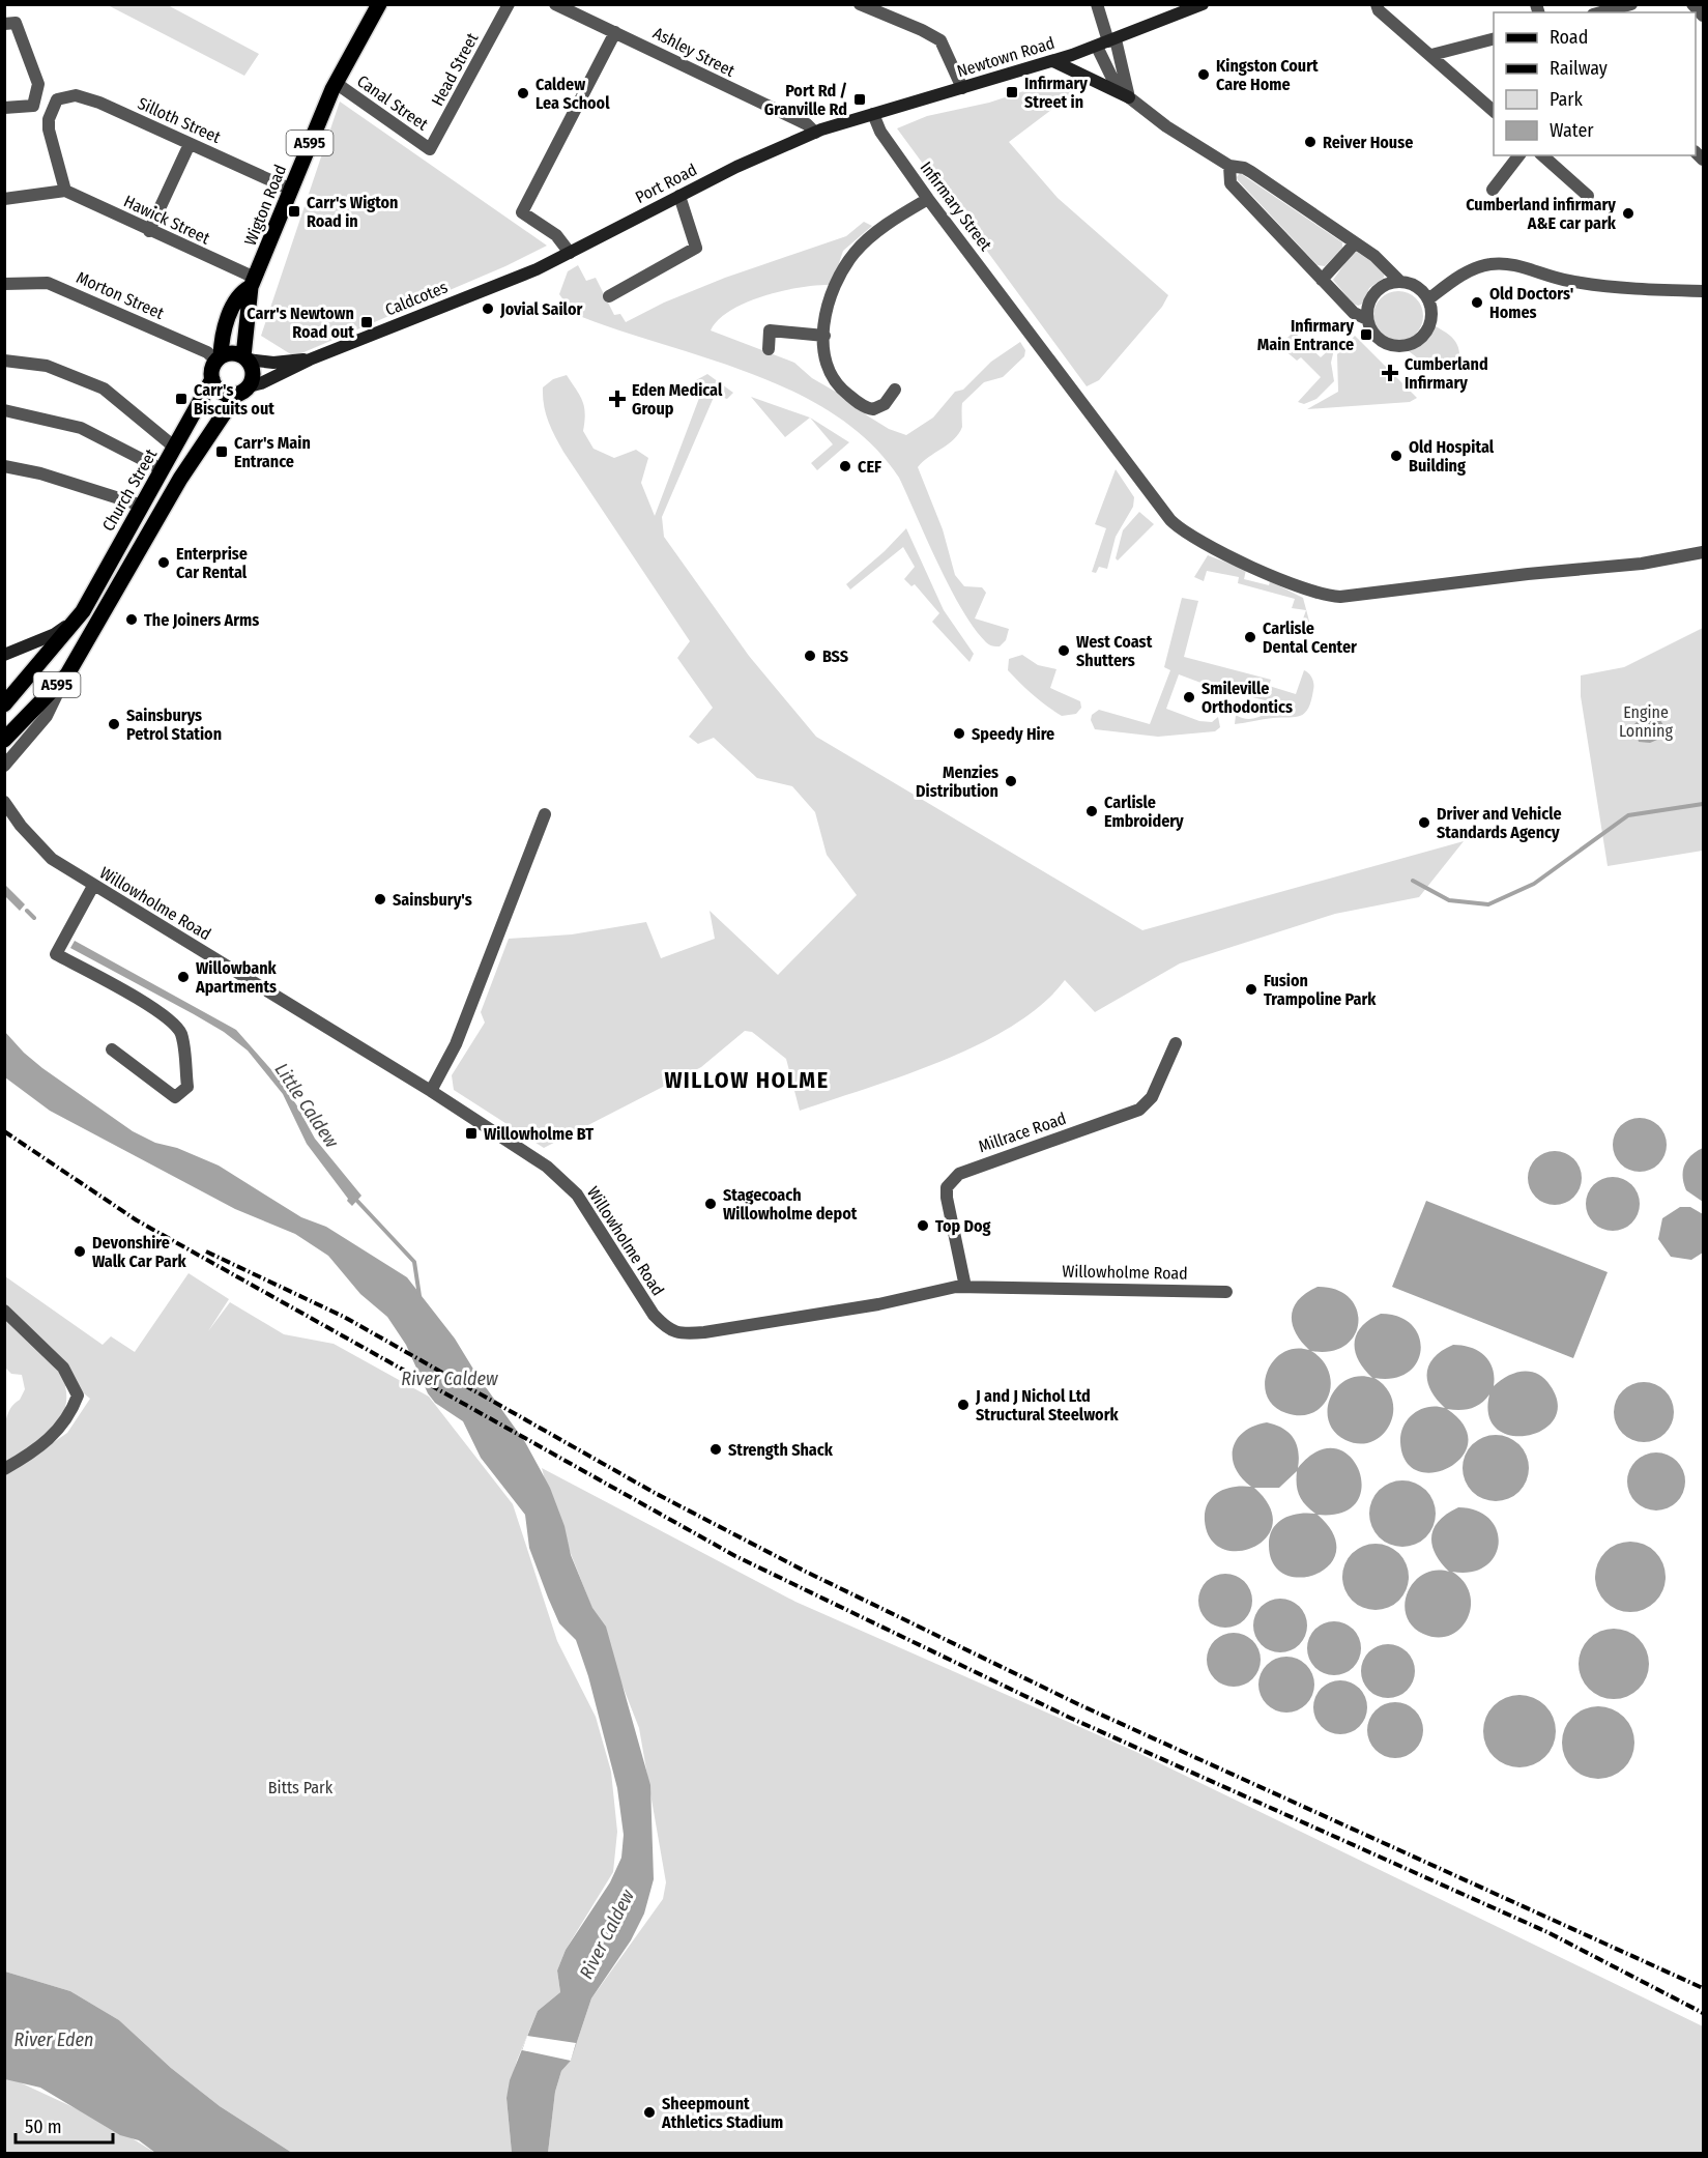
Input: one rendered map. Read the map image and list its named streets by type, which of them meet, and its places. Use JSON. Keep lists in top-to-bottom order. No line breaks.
{"streets":{"main road":["Newtown Road","A595","Port Road","Wigton Road","Caldcotes","Church Street"],"street":["Ashley Street","Head Street","Canal Street","Silloth Street","Infirmary Street","Hawick Street","Morton Street","Willowholme Road","Millrace Road"]},"crossings":[["Ashley Street","Newtown Road"],["Ashley Street","Port Road"],["Newtown Road","Port Road"],["Newtown Road","Infirmary Street"],["Head Street","Canal Street"],["Canal Street","Wigton Road"],["Silloth Street","Wigton Road"],["Silloth Street","Hawick Street"],["A595","Wigton Road"],["A595","Morton Street"],["A595","Caldcotes"],["A595","Church Street"],["Port Road","Caldcotes"],["Wigton Road","Hawick Street"],["Wigton Road","Morton Street"],["Wigton Road","Caldcotes"],["Wigton Road","Church Street"],["Morton Street","Caldcotes"],["Morton Street","Church Street"],["Caldcotes","Church Street"],["Willowholme Road","Millrace Road"]],"districts":["WILLOW HOLME"],"water":["Little Caldew","River Caldew","River Eden"],"parks":["Engine Lonning","Bitts Park"],"places":{"other":["Kingston Court Care Home","Caldew Lea School","Reiver House","Cumberland infirmary A&E car park","Old Doctors' Homes","Jovial Sailor","Old Hospital Building","CEF","Enterprise Car Rental","The Joiners Arms","Carlisle Dental Center","West Coast Shutters","BSS","Smileville Orthodontics","Sainsburys Petrol Station","Speedy Hire","Menzies Distribution","Carlisle Embroidery","Driver and Vehicle Standards Agency","Sainsbury's","Willowbank Apartments","Fusion Trampoline Park","Stagecoach Willowholme depot","Top Dog","Devonshire Walk Car Park","J and J Nichol Ltd Structural Steelwork","Strength Shack","Sheepmount Athletics Stadium"],"transit":["Infirmary Street in","Port Rd / Granville Rd","Carr's Wigton Road in","Carr's Newtown Road out","Infirmary Main Entrance","Carr's Biscuits out","Carr's Main Entrance","Willowholme BT"],"health":["Cumberland Infirmary","Eden Medical Group"]},"legend":["Road","Railway","Park","Water"],"scale_bar":"50 m"}
